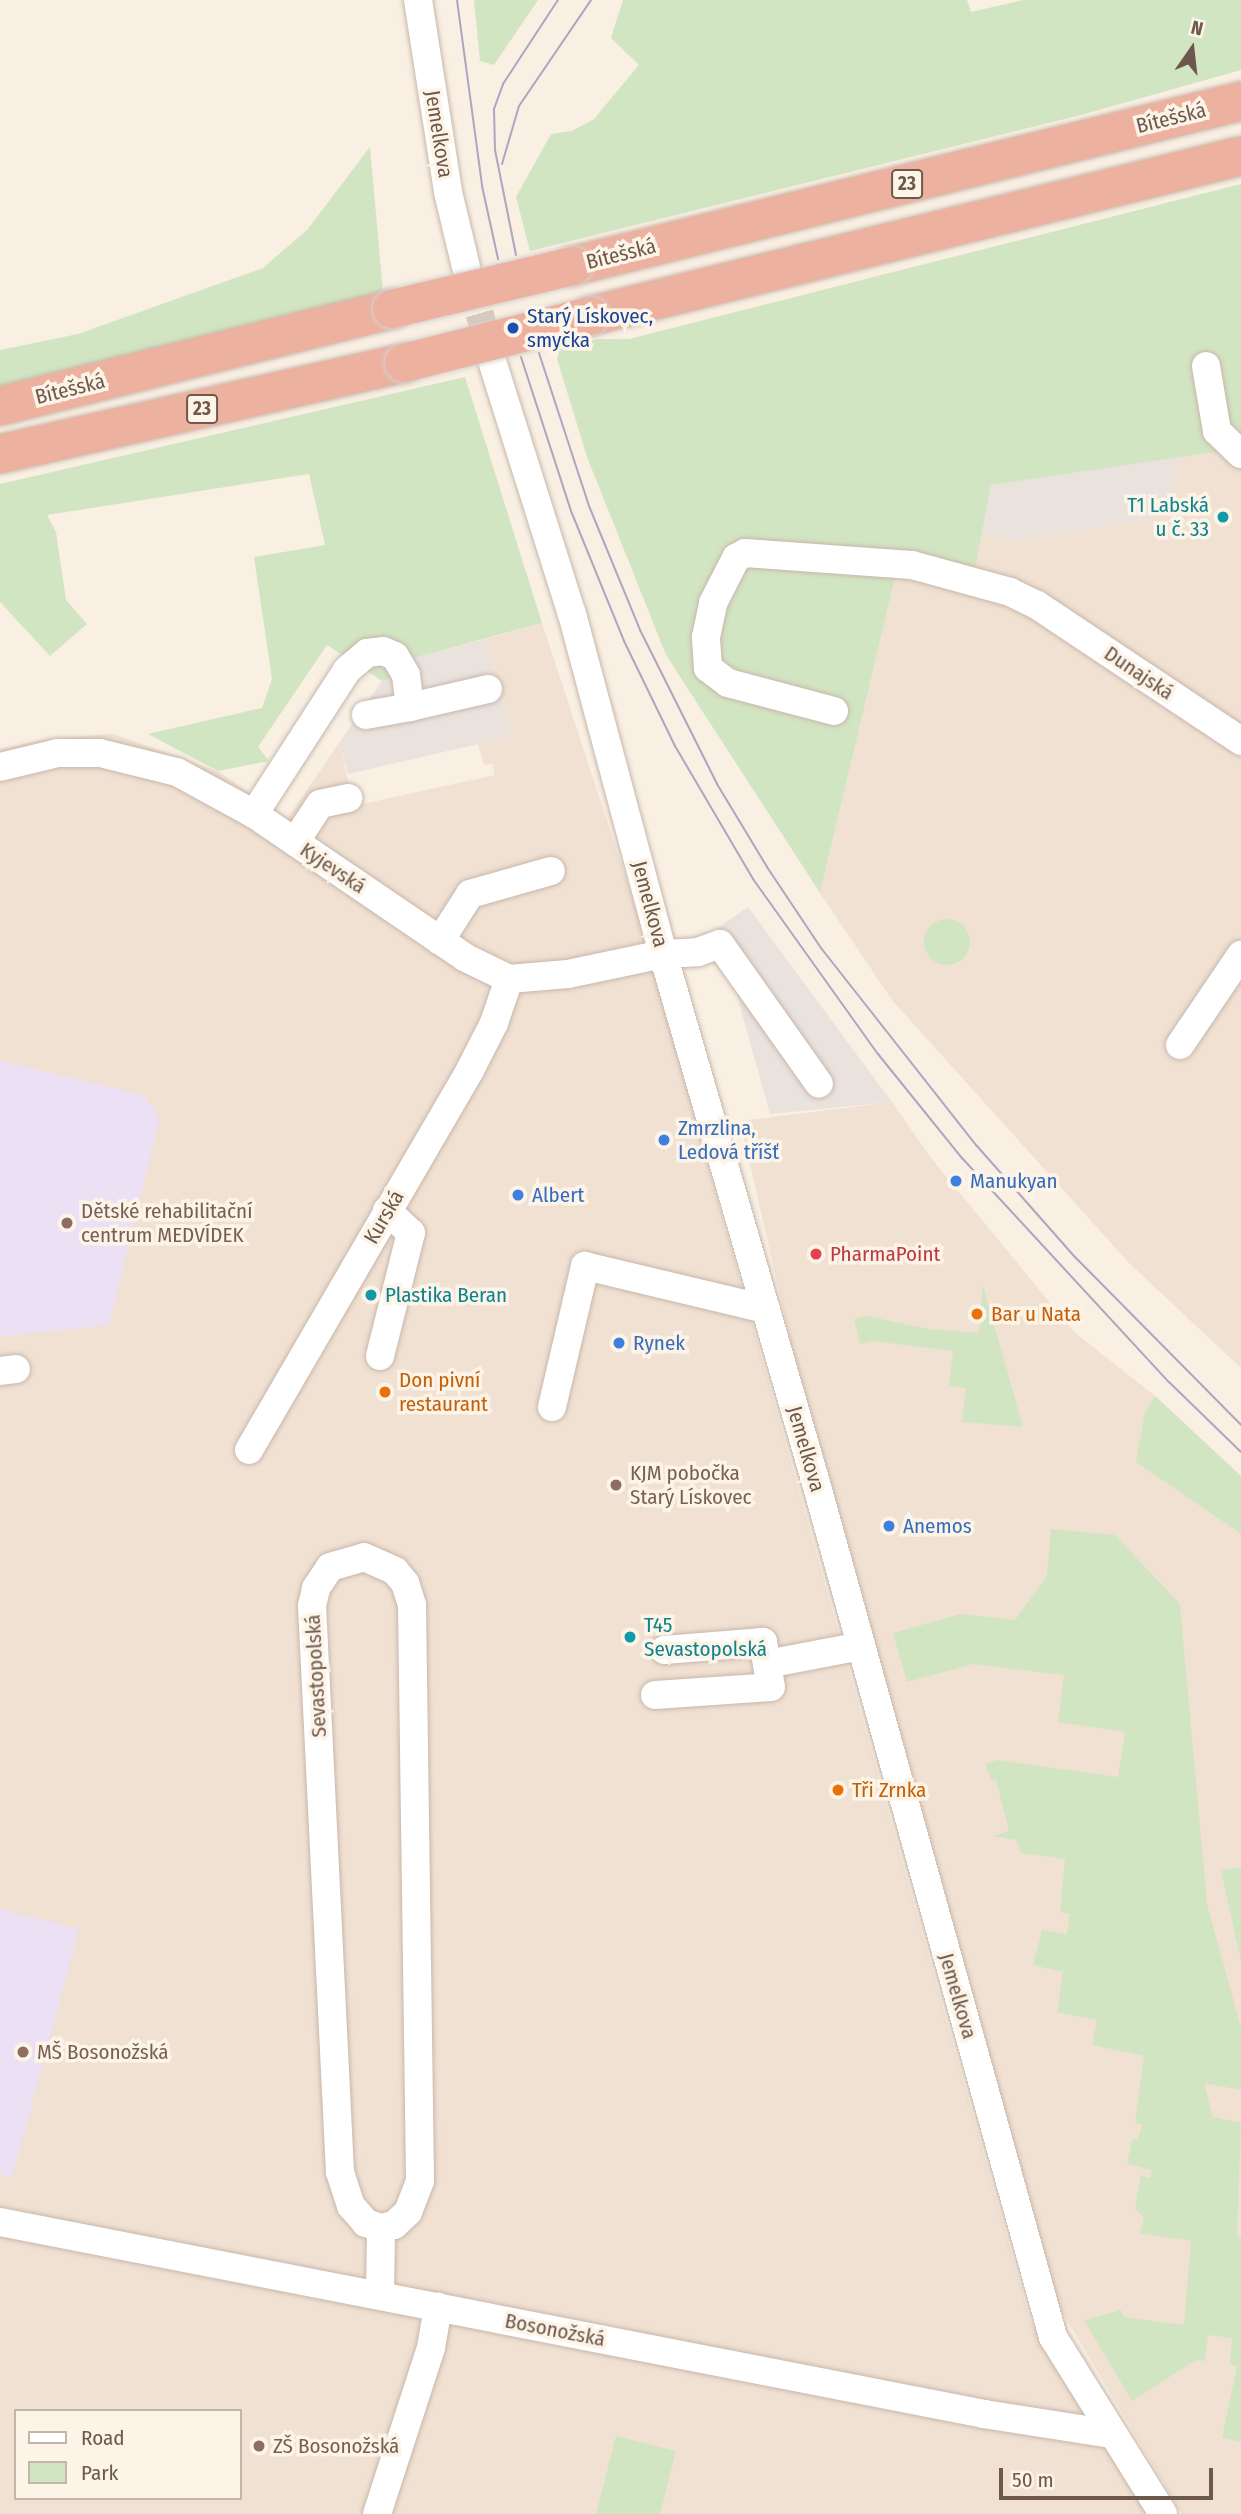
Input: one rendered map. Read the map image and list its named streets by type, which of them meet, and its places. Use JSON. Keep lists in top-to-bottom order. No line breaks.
{"streets":{"highway":["Bítešská","23"],"street":["Jemelkova","Dunajská","Kyjevská","Kurská","Sevastopolská","Bosonožská"]},"crossings":[["Jemelkova","Bosonožská"],["Kyjevská","Kurská"]],"places":["Starý Lískovec, smyčka","T1 Labská u č. 33","Zmrzlina, Ledová tříšť","Manukyan","Albert","Dětské rehabilitační centrum MEDVÍDEK","PharmaPoint","Plastika Beran","Bar u Nata","Rynek","Don pivní restaurant","KJM pobočka Starý Lískovec","Anemos","T45 Sevastopolská","Tři Zrnka","MŠ Bosonožská","ZŠ Bosonožská"],"legend":["Road","Park"],"scale_bar":"50 m","north":"top"}
